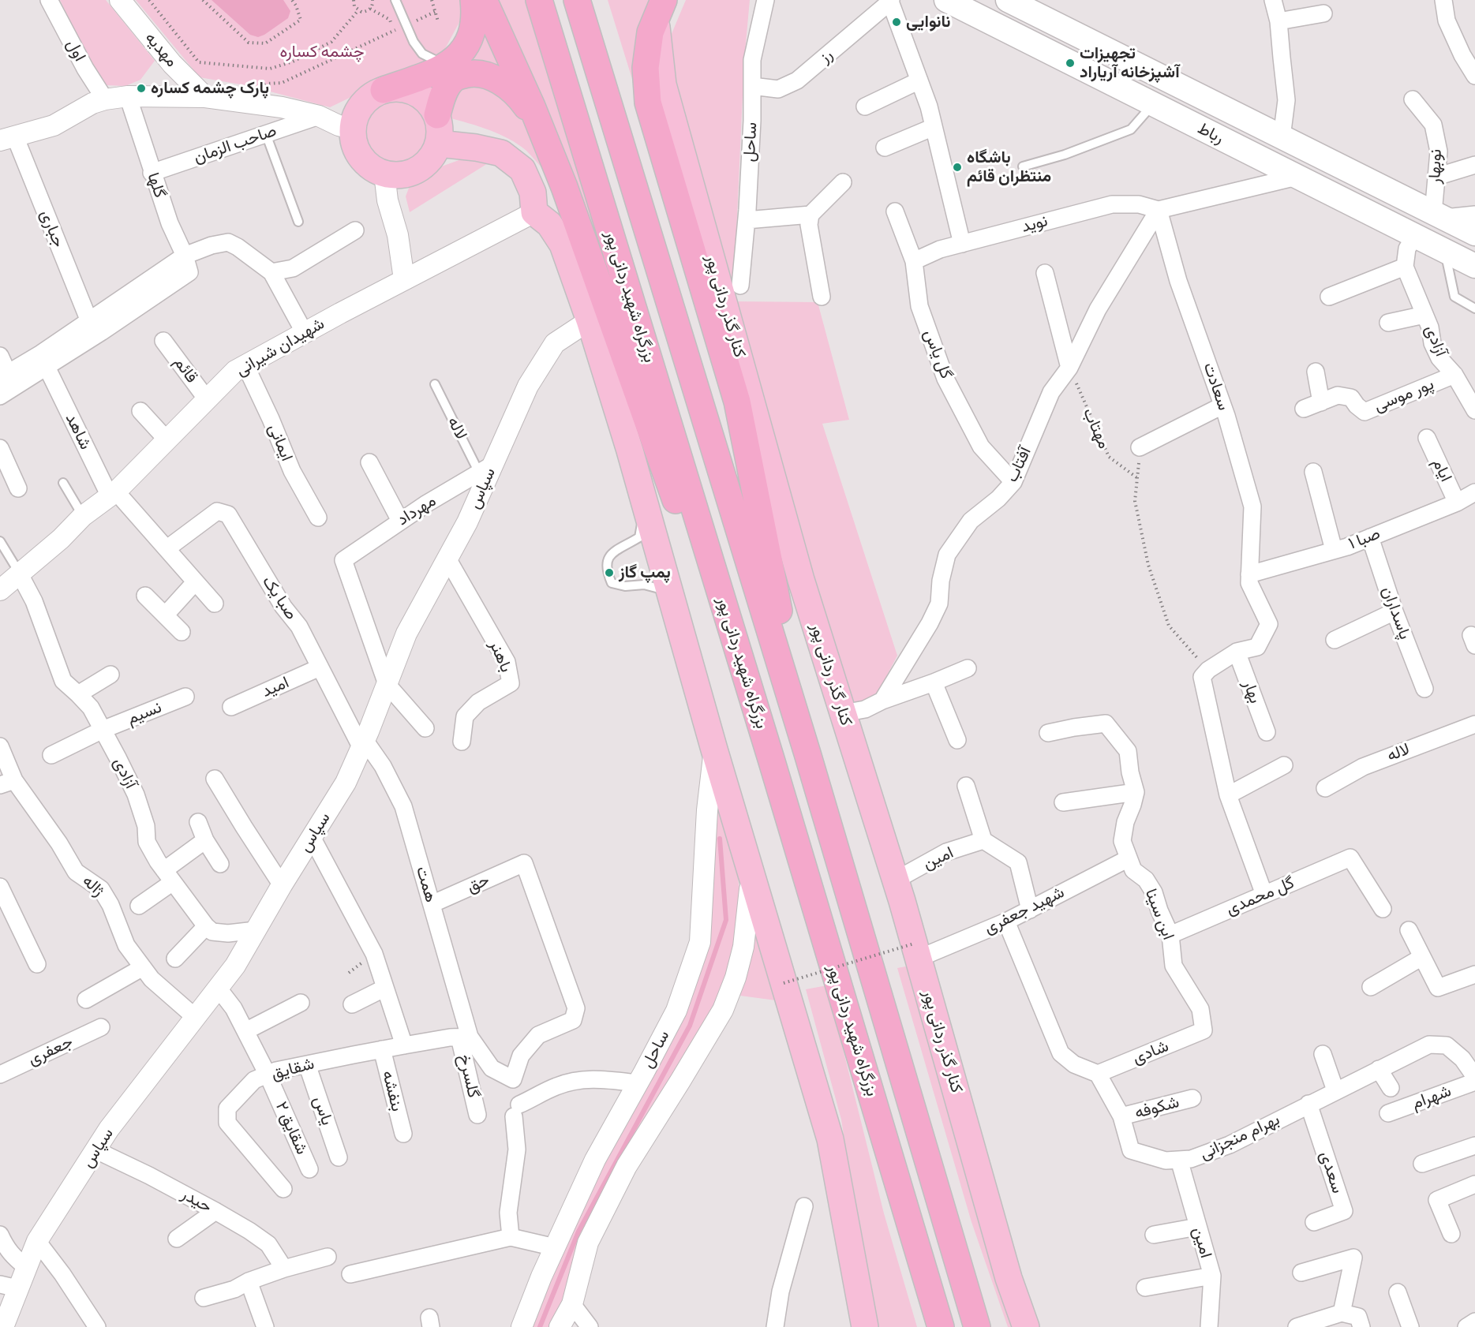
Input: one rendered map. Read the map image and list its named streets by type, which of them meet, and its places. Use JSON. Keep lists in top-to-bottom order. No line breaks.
{"streets":{"highway":["بزرگراه شهید ردانی پور"],"main road":["رباط","کنار گذر ردانی پور"],"street":["مهدیه","اول","رز","ساحل","صاحب الزمان","نوبهار","گلها","نوید","جباری","آزادی","شهیدان شیرانی","گل یاس","قائم","سعادت","پور موسی","لاله","شاهد","ایمانی","آفتاب","ایام","سپاس","مهرداد","صبا ۱","صبا یک","پاسداران","باهنر","امید","بهار","نسیم","امین","حق","همت","ژاله","گل محمدی","شهید جعفری","ابن سینا","جعفری","شادی","شقایق","گلسرخ","بنفشه","شهرام","شکوفه","یاس","شقایق ۲","بهرام منجزانی","سعدی","حیدر"],"path":["مهتاب"]},"crossings":[["رز","ساحل"],["رباط","نوبهار"],["صاحب الزمان","گلها"],["گلها","شاهد"],["نوید","گل یاس"],["نوید","سعادت"],["نوید","آفتاب"],["کنار گذر ردانی پور","امین"],["کنار گذر ردانی پور","شهید جعفری"],["آزادی","شهیدان شیرانی"],["آزادی","پور موسی"],["آزادی","نسیم"],["شهیدان شیرانی","قائم"],["شهیدان شیرانی","شاهد"],["شهیدان شیرانی","ایمانی"],["گل یاس","آفتاب"],["سعادت","آفتاب"],["سعادت","صبا ۱"],["سعادت","بهار"],["لاله","سپاس"],["لاله","مهرداد"],["مهتاب","آفتاب"],["ایام","صبا ۱"],["سپاس","مهرداد"],["سپاس","صبا یک"],["سپاس","باهنر"],["سپاس","همت"],["سپاس","ژاله"],["سپاس","شقایق ۲"],["سپاس","حیدر"],["صبا ۱","پاسداران"],["صبا یک","امید"],["صبا یک","همت"],["امین","بهرام منجزانی"],["حق","همت"],["حق","شقایق"],["حق","گلسرخ"],["همت","شقایق"],["همت","گلسرخ"],["گل محمدی","ابن سینا"],["شهید جعفری","ابن سینا"],["ابن سینا","شادی"],["شادی","بهرام منجزانی"],["شقایق","گلسرخ"],["شقایق","بنفشه"],["شقایق","یاس"],["شقایق","شقایق ۲"],["شکوفه","بهرام منجزانی"],["بهرام منجزانی","سعدی"]],"parks":["چشمه کساره"],"places":["نانوایی","تجهیزات آشپزخانه آریاراد","پارک چشمه کساره","باشگاه منتظران قائم","پمپ گاز"]}
